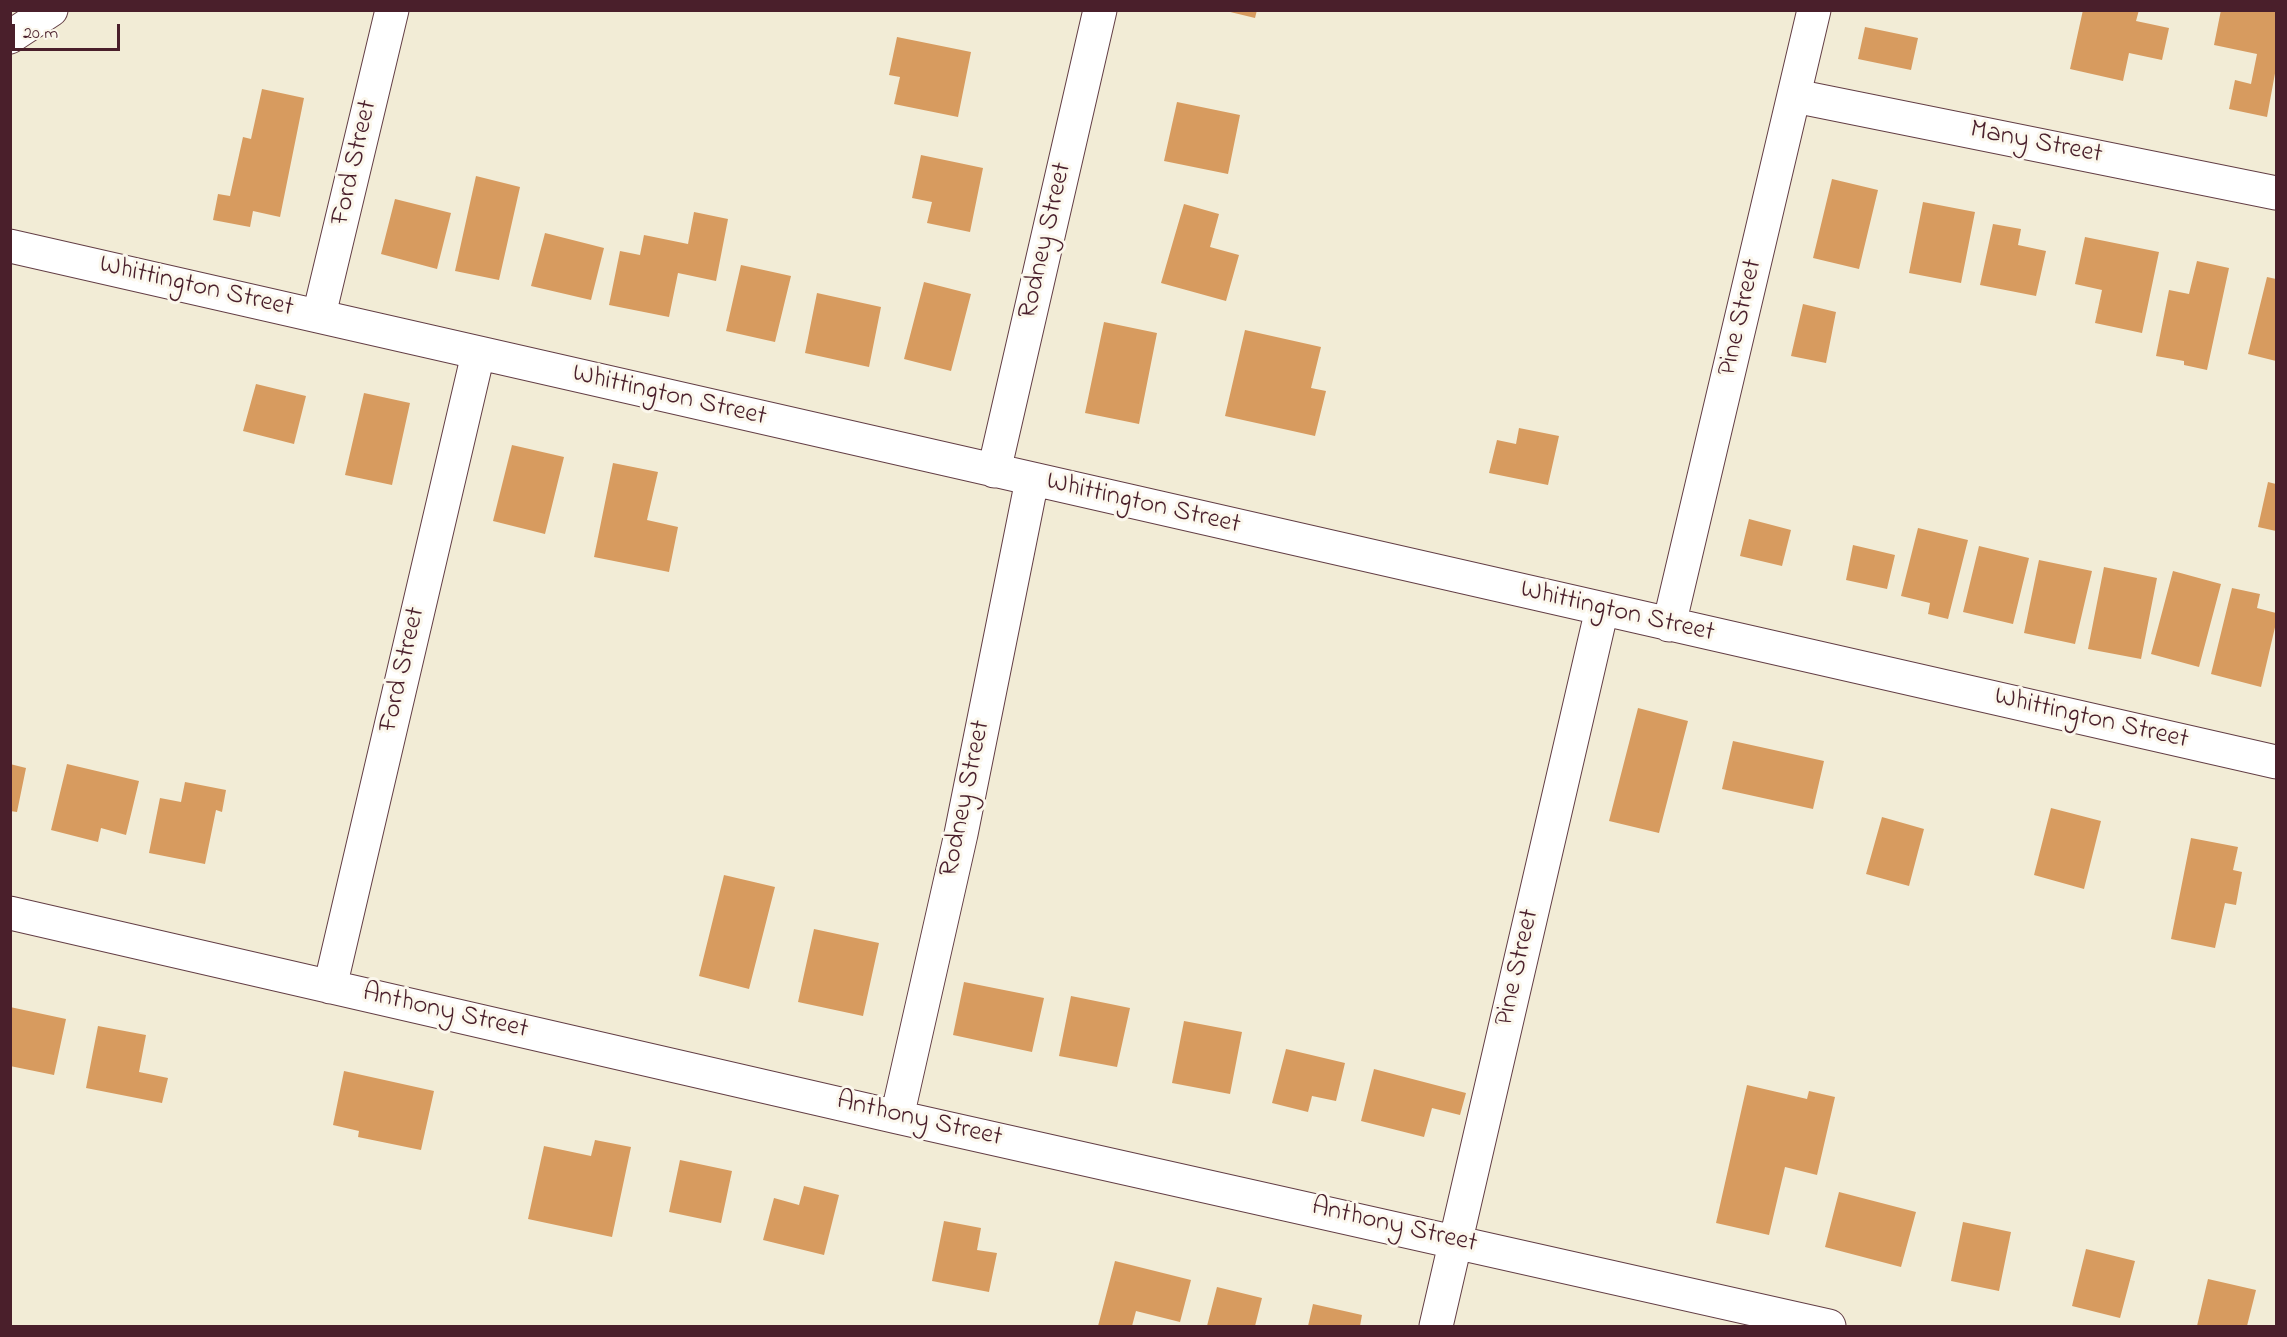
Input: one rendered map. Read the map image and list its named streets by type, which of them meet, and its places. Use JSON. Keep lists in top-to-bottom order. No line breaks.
{"streets":{"street":["Many Street","Ford Street","Rodney Street","Whittington Street","Pine Street","Anthony Street"]},"crossings":[["Many Street","Pine Street"],["Ford Street","Whittington Street"],["Ford Street","Anthony Street"],["Rodney Street","Whittington Street"],["Rodney Street","Anthony Street"],["Whittington Street","Pine Street"],["Pine Street","Anthony Street"]],"scale_bar":"20 m"}
